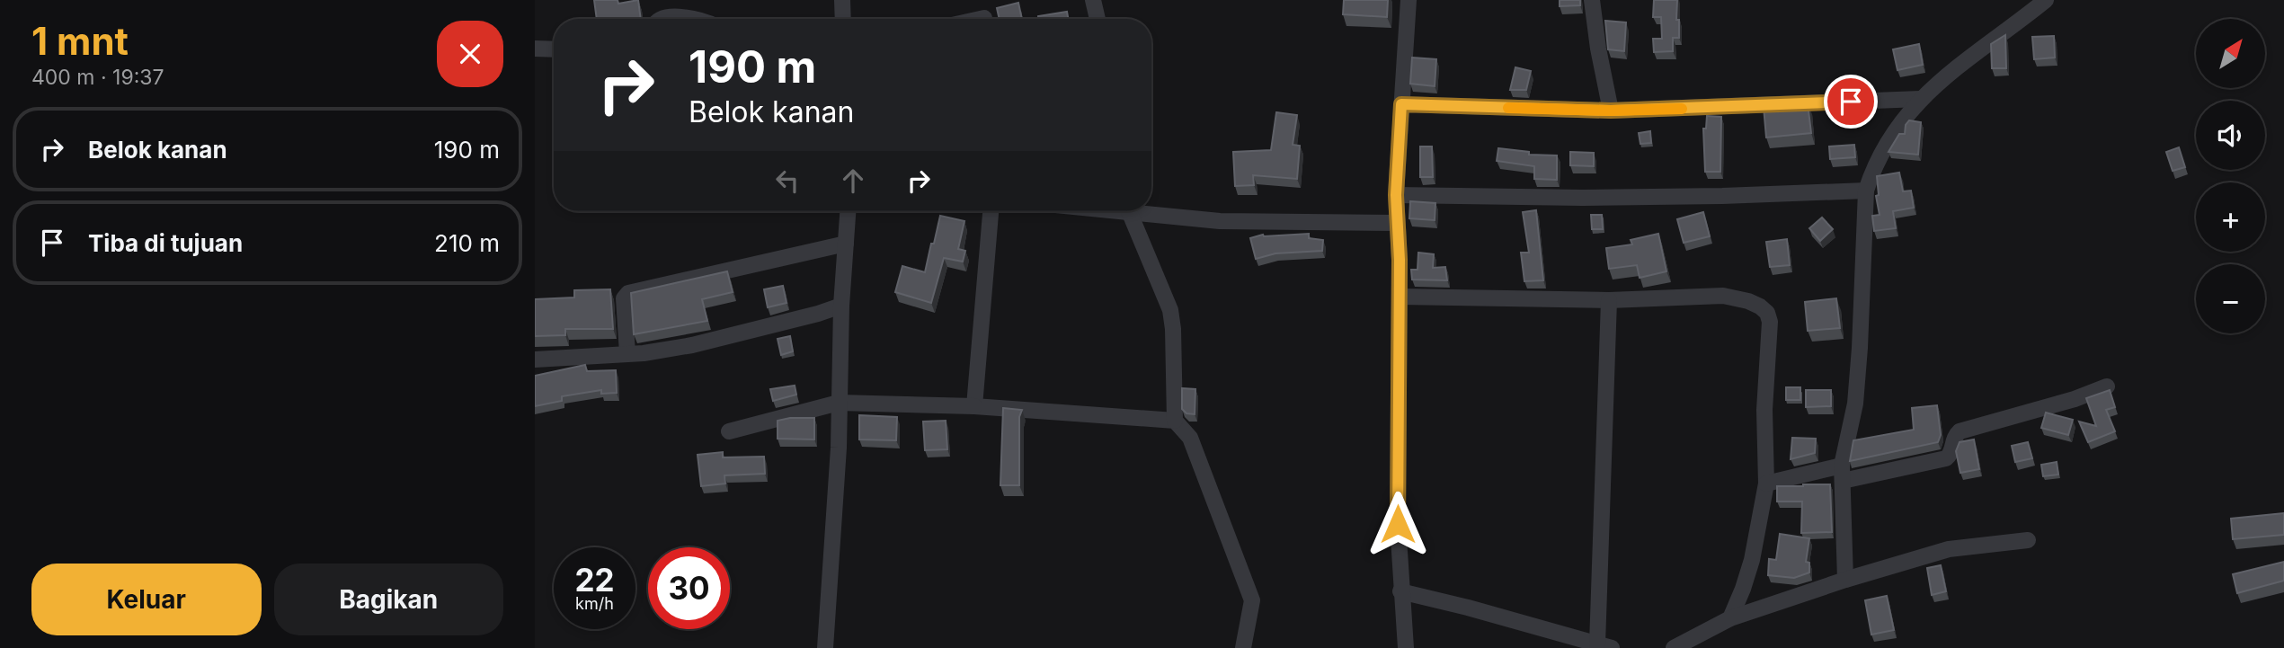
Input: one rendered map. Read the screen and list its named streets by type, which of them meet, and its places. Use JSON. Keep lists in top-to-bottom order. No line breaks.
{"north":"top right","page":{"heading":["1 mnt","400 m · 19:37"],"map_buttons":["+","−"],"turn":["190 m","Belok kanan"],"list":[{"name":"Belok kanan","value":"190 m"},{"name":"Tiba di tujuan","value":"210 m"}],"speed":"22 km/h","limit":"30","buttons":["Keluar","Bagikan"]}}
